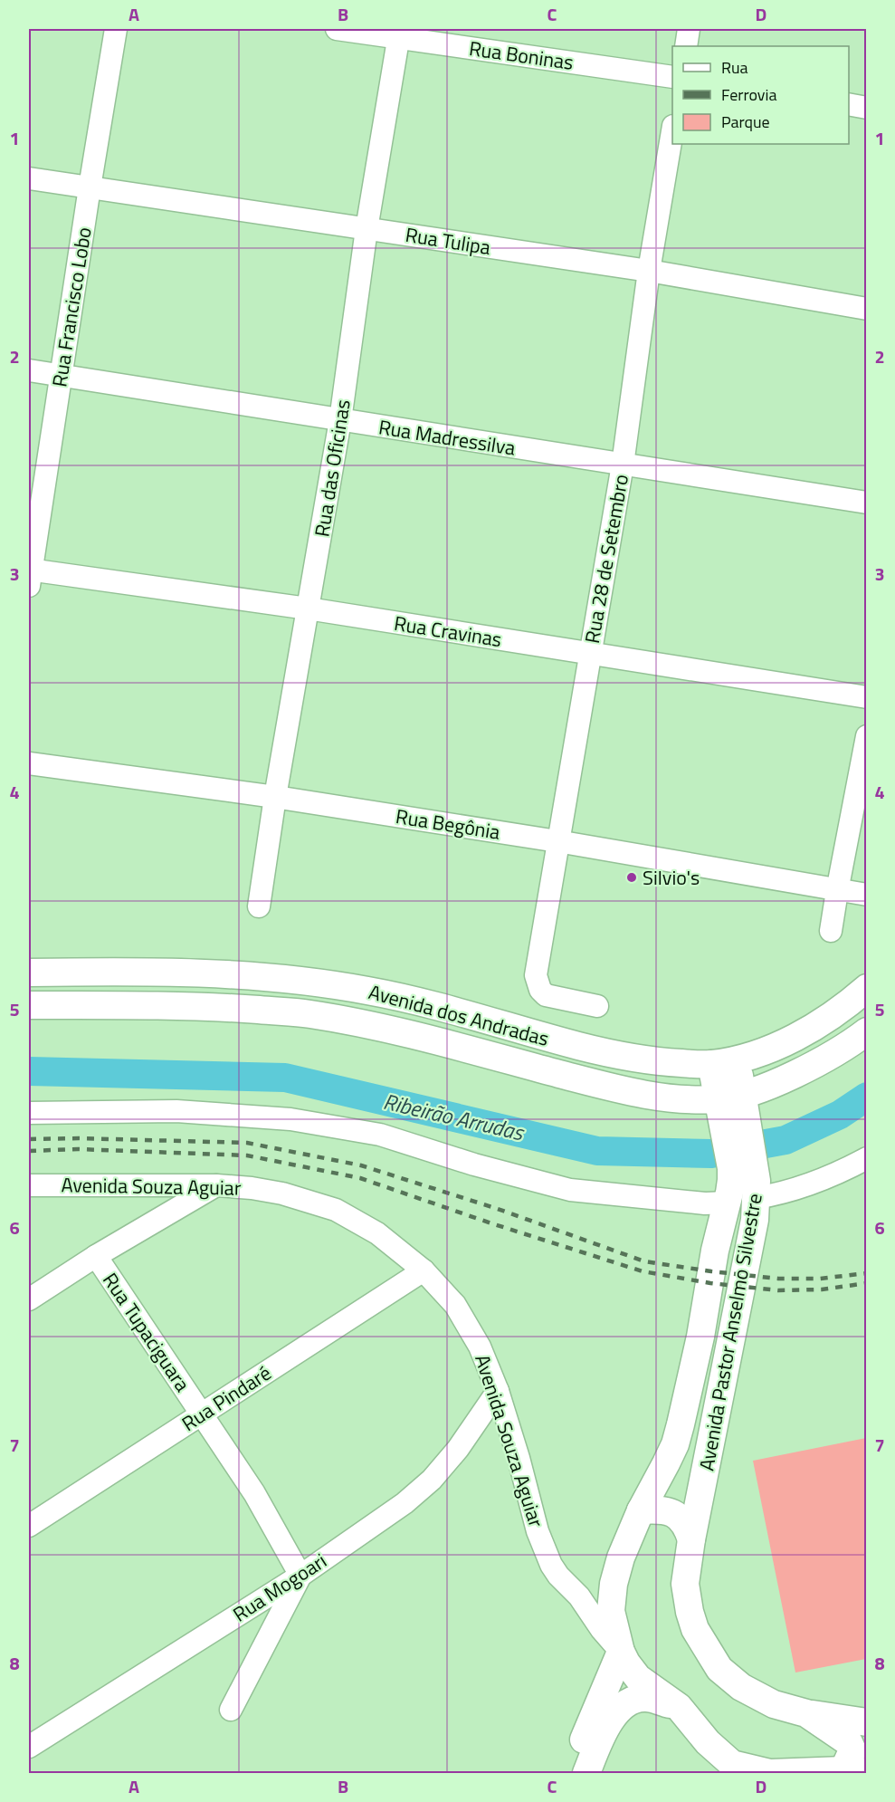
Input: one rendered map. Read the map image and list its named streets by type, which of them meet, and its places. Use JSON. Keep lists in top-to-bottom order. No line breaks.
{"streets":{"main road":["Avenida dos Andradas","Avenida Pastor Anselmo Silvestre"],"street":["Rua Boninas","Rua Tulipa","Rua Francisco Lobo","Rua Madressilva","Rua das Oficinas","Rua 28 de Setembro","Rua Cravinas","Rua Begônia","Avenida Souza Aguiar","Rua Tupaciguara","Rua Pindaré","Rua Mogoari"]},"crossings":[["Rua Boninas","Rua das Oficinas"],["Rua Tulipa","Rua Francisco Lobo"],["Rua Tulipa","Rua das Oficinas"],["Rua Tulipa","Rua 28 de Setembro"],["Rua Francisco Lobo","Rua Madressilva"],["Rua Francisco Lobo","Rua Cravinas"],["Rua Madressilva","Rua das Oficinas"],["Rua Madressilva","Rua 28 de Setembro"],["Rua das Oficinas","Rua Cravinas"],["Rua das Oficinas","Rua Begônia"],["Rua 28 de Setembro","Rua Cravinas"],["Rua 28 de Setembro","Rua Begônia"],["Avenida dos Andradas","Avenida Pastor Anselmo Silvestre"],["Avenida Souza Aguiar","Avenida Pastor Anselmo Silvestre"],["Avenida Souza Aguiar","Rua Pindaré"],["Avenida Souza Aguiar","Rua Mogoari"],["Rua Tupaciguara","Rua Pindaré"],["Rua Tupaciguara","Rua Mogoari"]],"water":["Ribeirão Arrudas"],"places":["Silvio's"],"legend":["Rua","Ferrovia","Parque"],"grid":{"columns":["A","B","C","D"],"rows":["1","2","3","4","5","6","7","8"]}}
